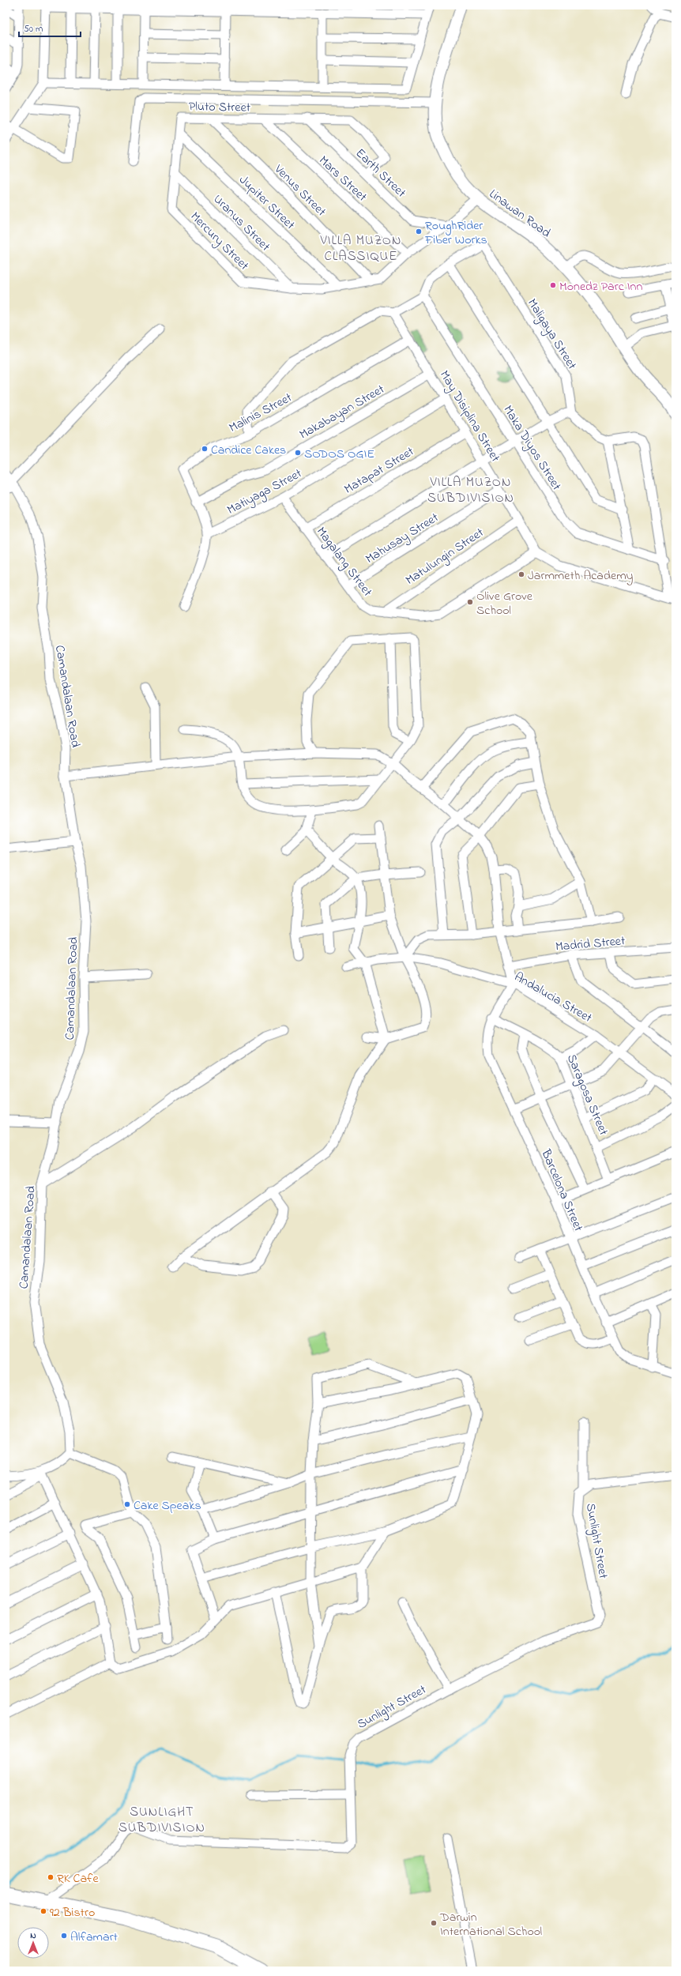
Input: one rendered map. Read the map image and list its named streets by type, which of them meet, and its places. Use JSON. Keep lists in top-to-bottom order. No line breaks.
{"streets":{"street":["Pluto Street","Earth Street","Mars Street","Venus Street","Jupiter Street","Linawan Road","Uranus Street","Mercury Street","Maligaya Street","Makabayan Street","Malinis Street","May Disiplina Street","Maka Diyos Street","Matapat Street","Matiyaga Street","Mahusay Street","Matulungin Street","Magalang Street","Camandalaan Road","Madrid Street","Andalucia Street","Saragosa Street","Barcelona Street","Sunlight Street"]},"crossings":[["Pluto Street","Earth Street"],["Pluto Street","Mars Street"],["Pluto Street","Venus Street"],["Pluto Street","Jupiter Street"],["Pluto Street","Uranus Street"],["Pluto Street","Mercury Street"],["Earth Street","Mercury Street"],["Mars Street","Mercury Street"],["Venus Street","Mercury Street"],["Jupiter Street","Mercury Street"],["Linawan Road","Mercury Street"],["Uranus Street","Mercury Street"],["Makabayan Street","Malinis Street"],["Makabayan Street","May Disiplina Street"],["Malinis Street","May Disiplina Street"],["Malinis Street","Matiyaga Street"],["May Disiplina Street","Matapat Street"],["May Disiplina Street","Matiyaga Street"],["May Disiplina Street","Mahusay Street"],["May Disiplina Street","Matulungin Street"],["May Disiplina Street","Magalang Street"],["Matapat Street","Magalang Street"],["Matiyaga Street","Magalang Street"],["Mahusay Street","Magalang Street"],["Matulungin Street","Magalang Street"],["Andalucia Street","Barcelona Street"],["Saragosa Street","Barcelona Street"]],"districts":["VILLA MUZON CLASSIQUE","VILLA MUZON SUBDIVISION","SUNLIGHT SUBDIVISION"],"places":["RoughRider Fiber Works","Monedz Parc Inn","Candice Cakes","SODOS OGIE","Jarmmeth Academy","Olive Grove School","Cake Speaks","RK Cafe","92 Bistro","Darwin International School","Alfamart"],"scale_bar":"50 m","north":"top"}
